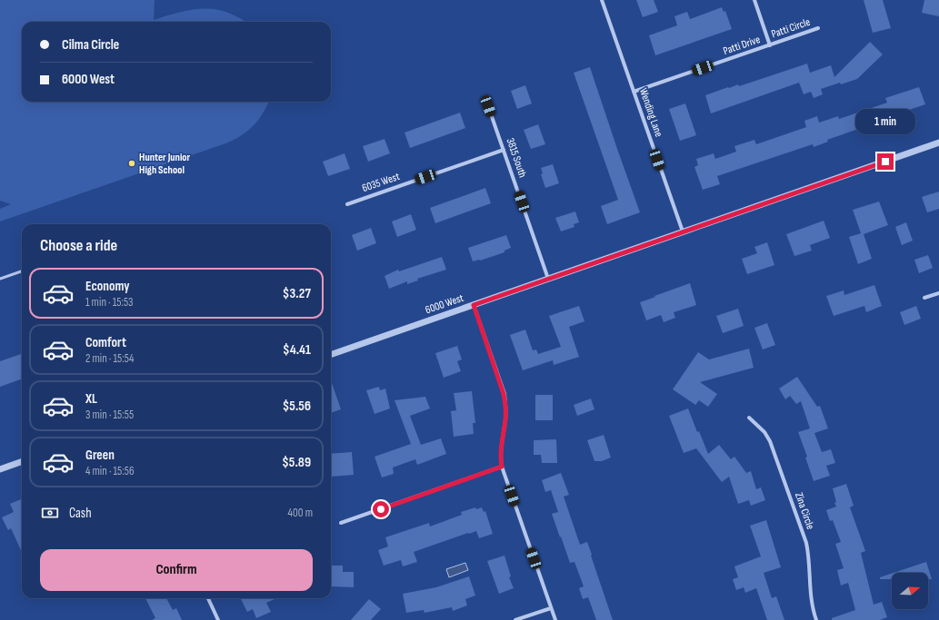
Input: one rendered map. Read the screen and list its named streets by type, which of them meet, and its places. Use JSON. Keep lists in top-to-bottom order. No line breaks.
{"streets":{"street":["Patti Circle","Patti Drive","Wending Lane","3815 South","6035 West","6000 West","Zina Circle"]},"crossings":[["Patti Circle","Patti Drive"],["Patti Drive","Wending Lane"],["Wending Lane","6000 West"],["3815 South","6035 West"],["3815 South","6000 West"]],"places":["Hunter Junior High School"],"north":"right","page":{"banner":["Cilma Circle","6000 West"],"bubble":"1 min","heading":"Choose a ride","list":[{"name":"Economy","note":"1 min · 15:53","value":"$3.27"},{"name":"Comfort","note":"2 min · 15:54","value":"$4.41"},{"name":"XL","note":"3 min · 15:55","value":"$5.56"},{"name":"Green","note":"4 min · 15:56","value":"$5.89"}],"pay":["Cash","400 m"],"buttons":"Confirm"}}
